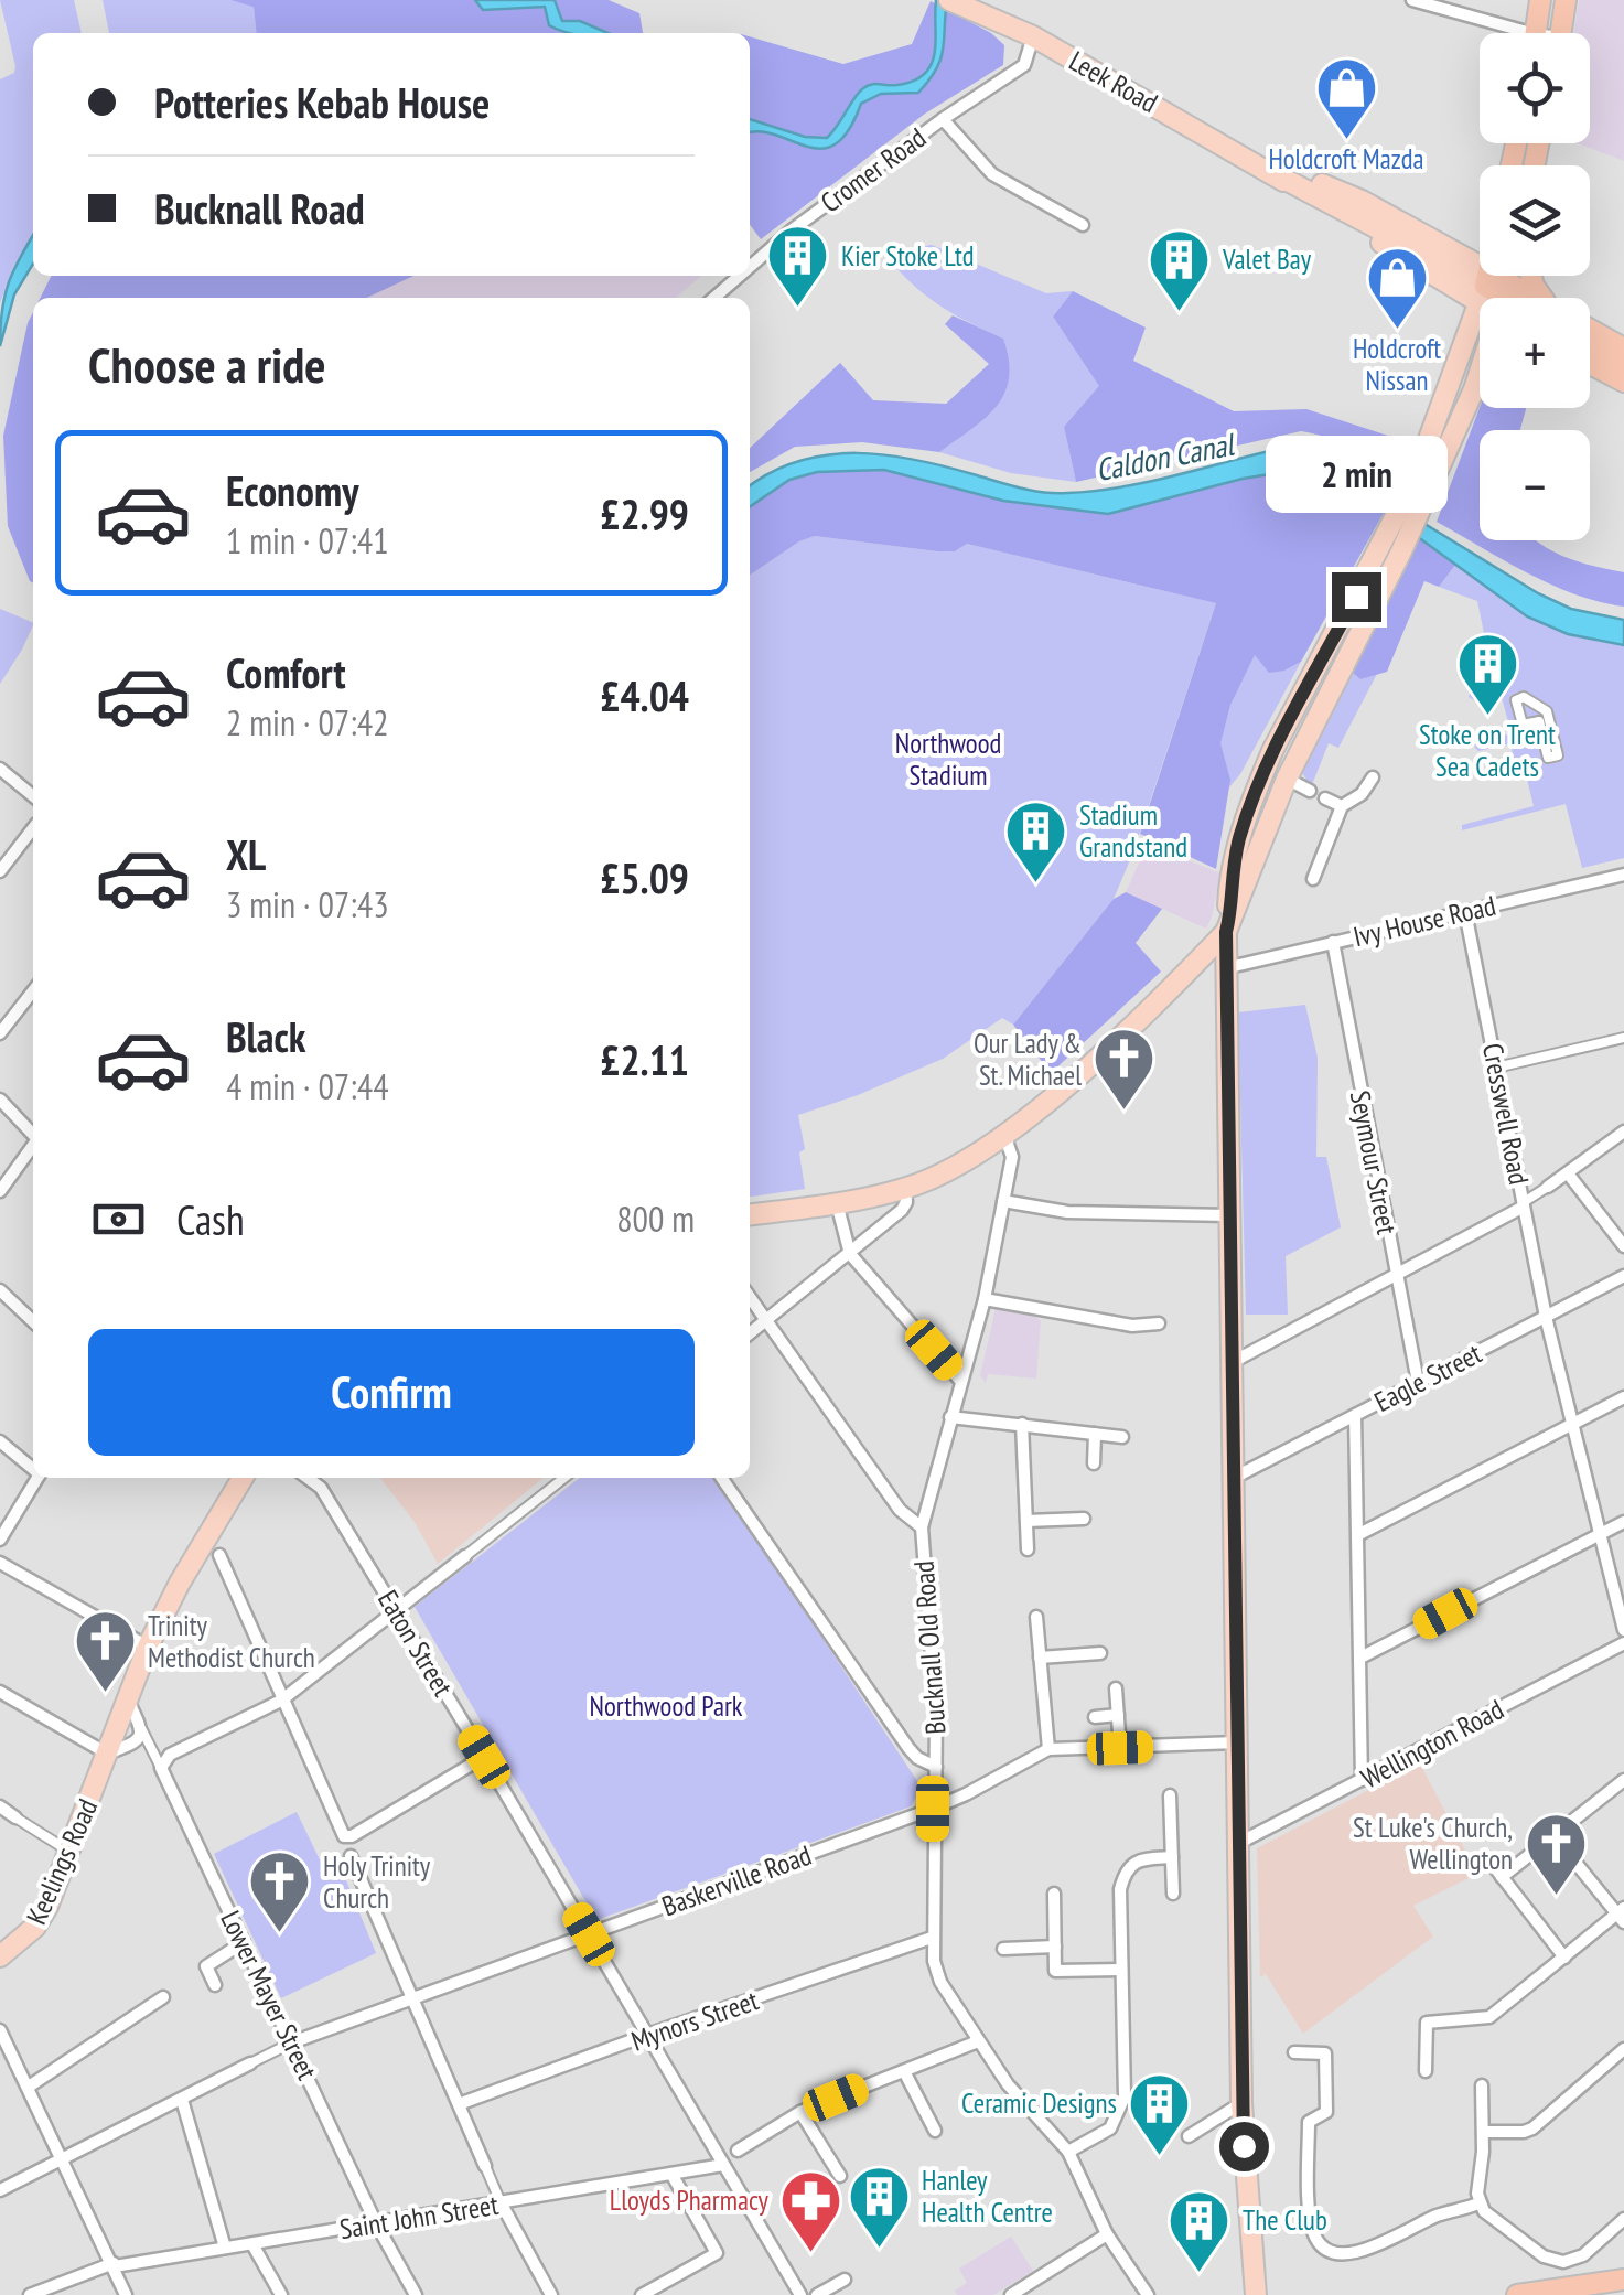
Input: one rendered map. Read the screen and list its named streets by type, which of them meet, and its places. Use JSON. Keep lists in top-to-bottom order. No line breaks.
{"streets":{"main road":["Leek Road","Keelings Road"],"street":["Cromer Road","Ivy House Road","Cresswell Road","Seymour Street","Eagle Street","Eaton Street","Bucknall Old Road","Wellington Road","Baskerville Road","Lower Mayer Street","Mynors Street","Saint John Street"]},"crossings":[["Leek Road","Cromer Road"],["Ivy House Road","Cresswell Road"],["Ivy House Road","Seymour Street"],["Cresswell Road","Eagle Street"],["Seymour Street","Eagle Street"],["Eaton Street","Baskerville Road"],["Eaton Street","Mynors Street"],["Eaton Street","Saint John Street"],["Bucknall Old Road","Baskerville Road"],["Bucknall Old Road","Mynors Street"],["Baskerville Road","Lower Mayer Street"],["Lower Mayer Street","Saint John Street"]],"water":["Caldon Canal"],"parks":["Northwood Stadium","Northwood Park"],"places":{"shop":["Holdcroft Mazda","Holdcroft Nissan"],"building":["Kier Stoke Ltd","Valet Bay","Stoke on Trent Sea Cadets","Stadium Grandstand","Ceramic Designs","Hanley Health Centre","The Club"],"church":["Our Lady & St. Michael","Trinity Methodist Church","St Luke's Church, Wellington","Holy Trinity Church"],"pharmacy":["Lloyds Pharmacy"]},"page":{"map_buttons":["+","−"],"banner":["Potteries Kebab House","Bucknall Road"],"heading":"Choose a ride","list":[{"name":"Economy","note":"1 min · 07:41","value":"£2.99"},{"name":"Comfort","note":"2 min · 07:42","value":"£4.04"},{"name":"XL","note":"3 min · 07:43","value":"£5.09"},{"name":"Black","note":"4 min · 07:44","value":"£2.11"}],"bubble":"2 min","pay":["Cash","800 m"],"buttons":"Confirm"}}
